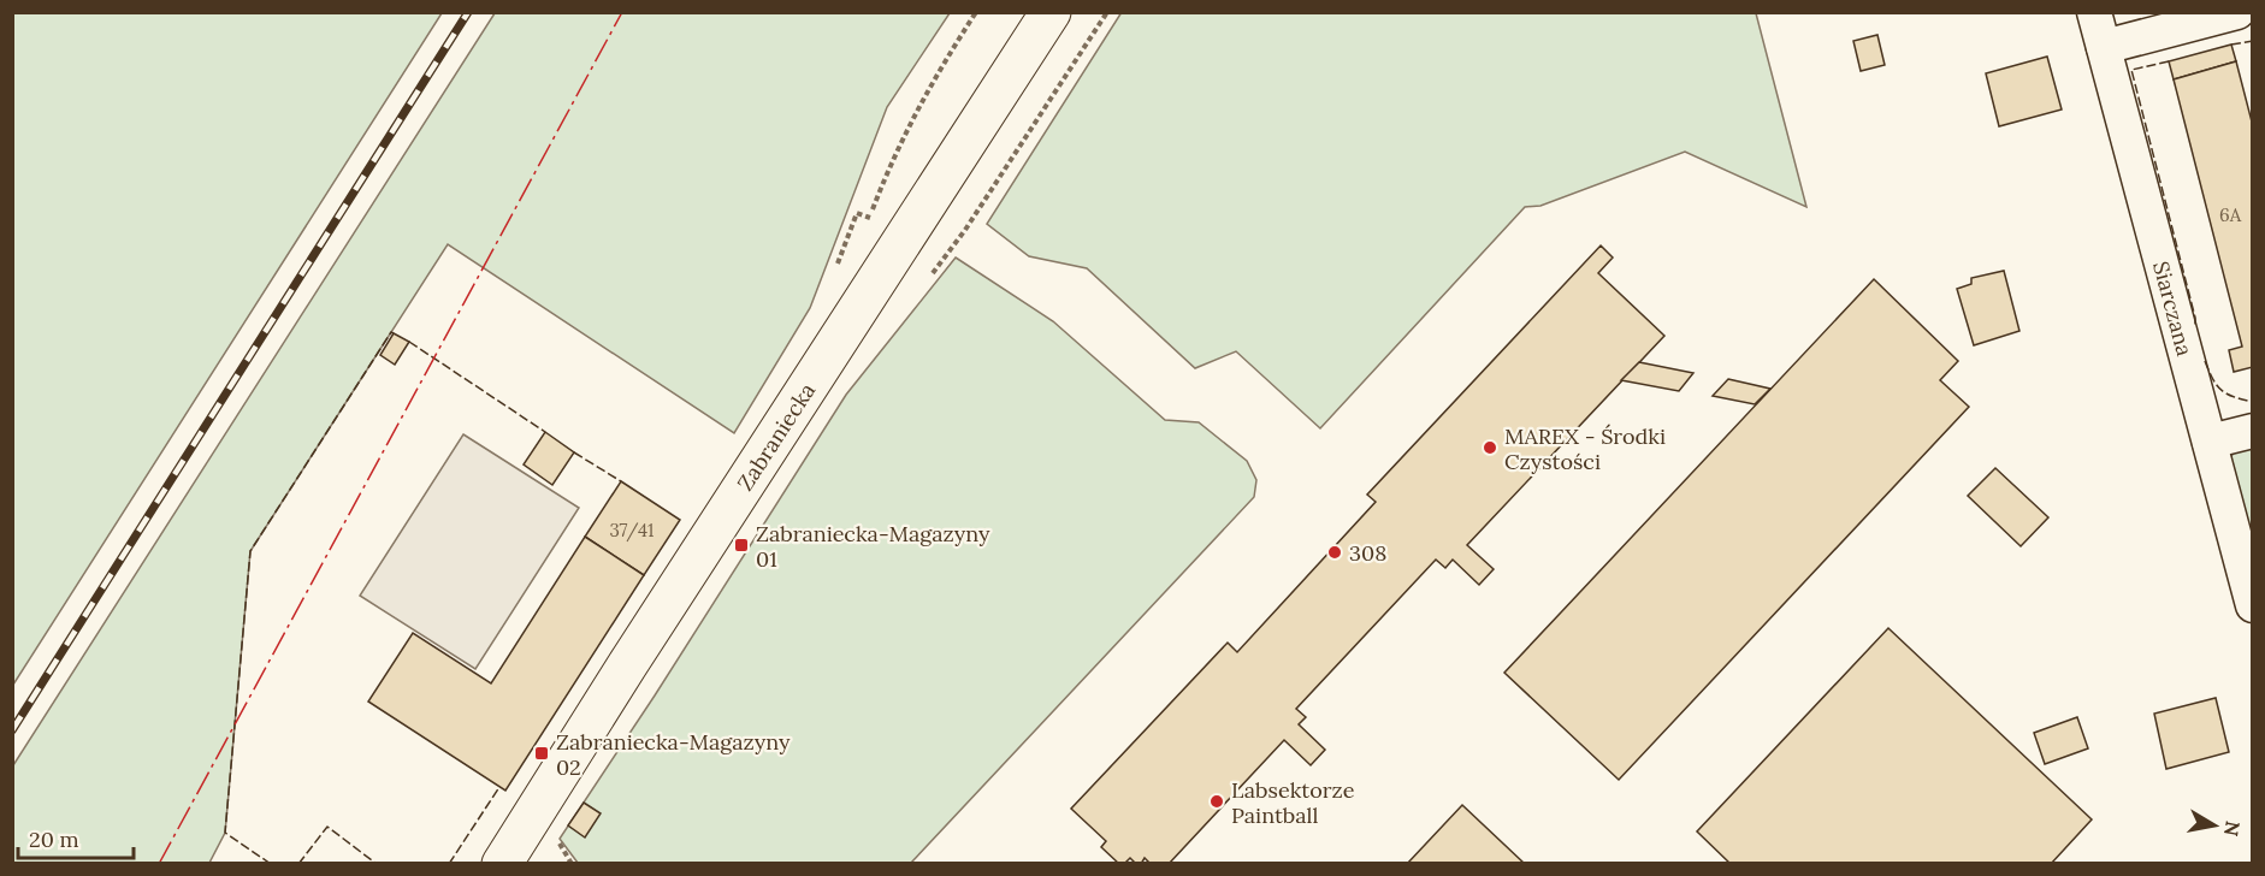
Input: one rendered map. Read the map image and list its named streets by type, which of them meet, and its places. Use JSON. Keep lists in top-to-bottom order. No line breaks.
{"streets":{"main road":["Zabraniecka"],"street":["Siarczana"]},"places":{"other":["MAREX - Środki Czystości","308","Labsektorze Paintball"],"transit":["Zabraniecka-Magazyny 01","Zabraniecka-Magazyny 02"]},"house_numbers":["6A","37/41"],"scale_bar":"20 m","north":"right"}
